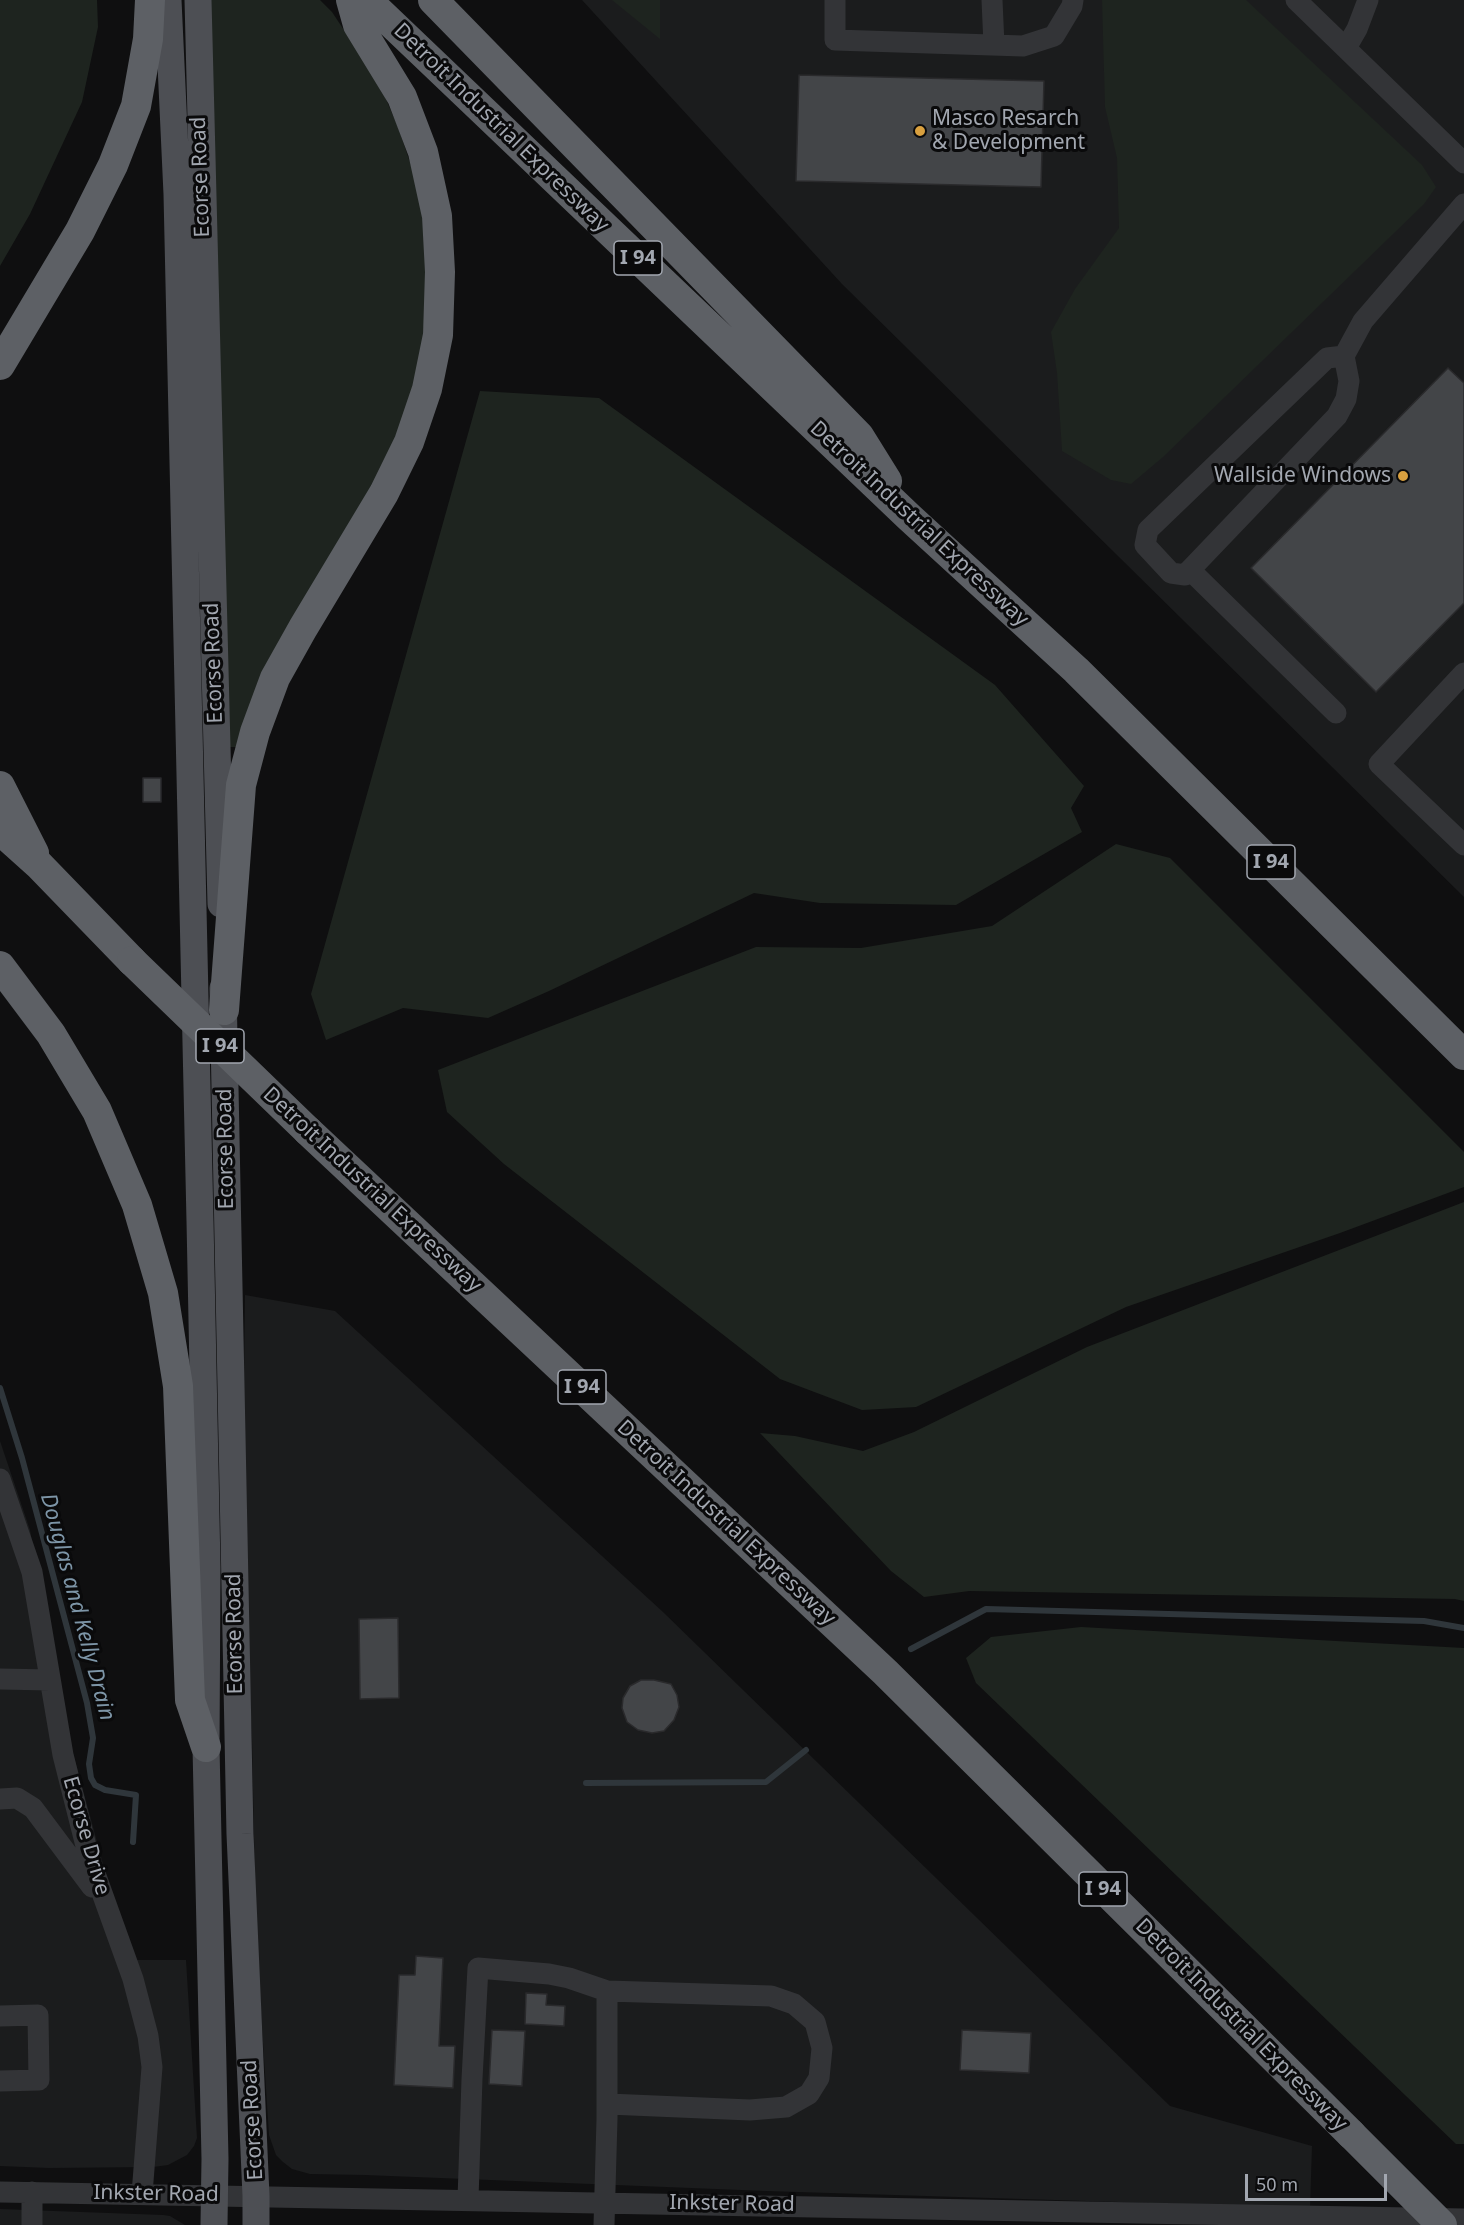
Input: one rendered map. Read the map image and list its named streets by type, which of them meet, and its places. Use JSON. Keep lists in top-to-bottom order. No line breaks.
{"streets":{"highway":["Detroit Industrial Expressway","I 94"],"main road":["Ecorse Road"],"street":["Ecorse Drive","Inkster Road"]},"crossings":[["Ecorse Road","Inkster Road"],["Ecorse Drive","Inkster Road"]],"water":["Douglas and Kelly Drain"],"places":["Masco Resarch & Development","Wallside Windows"],"scale_bar":"50 m"}
